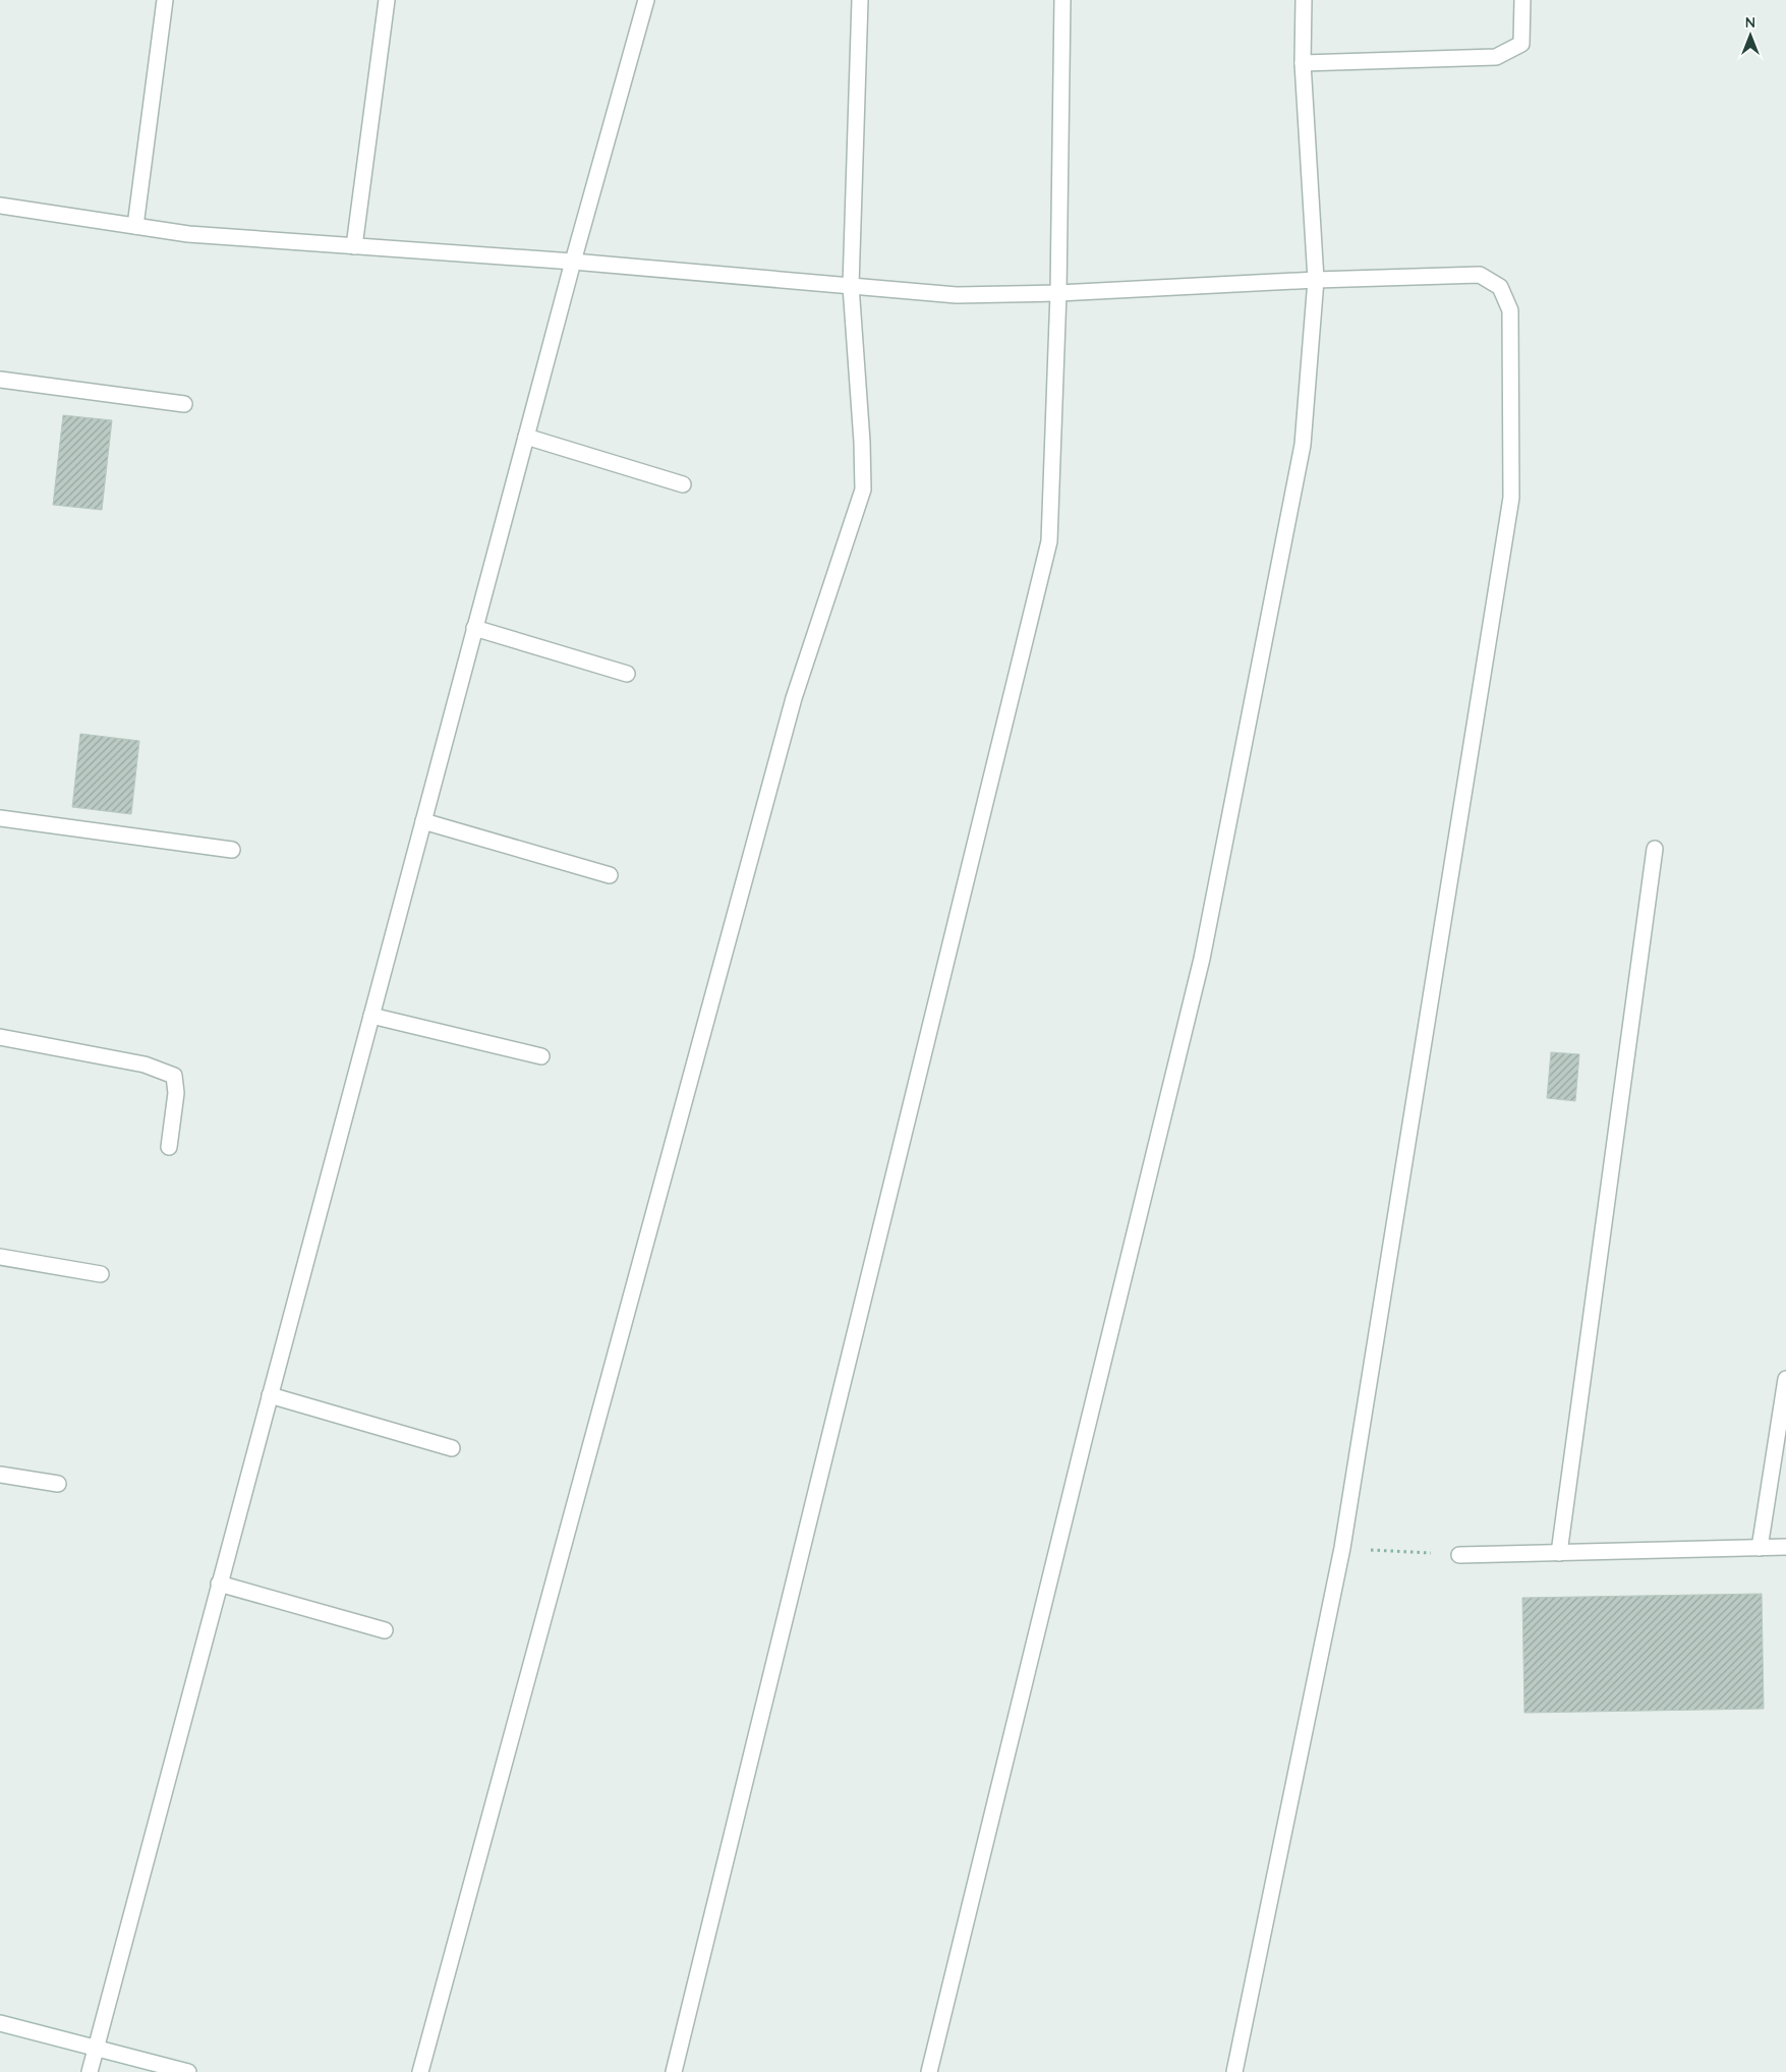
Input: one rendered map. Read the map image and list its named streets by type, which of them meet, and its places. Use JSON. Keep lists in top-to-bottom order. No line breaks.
{"north":"top"}
